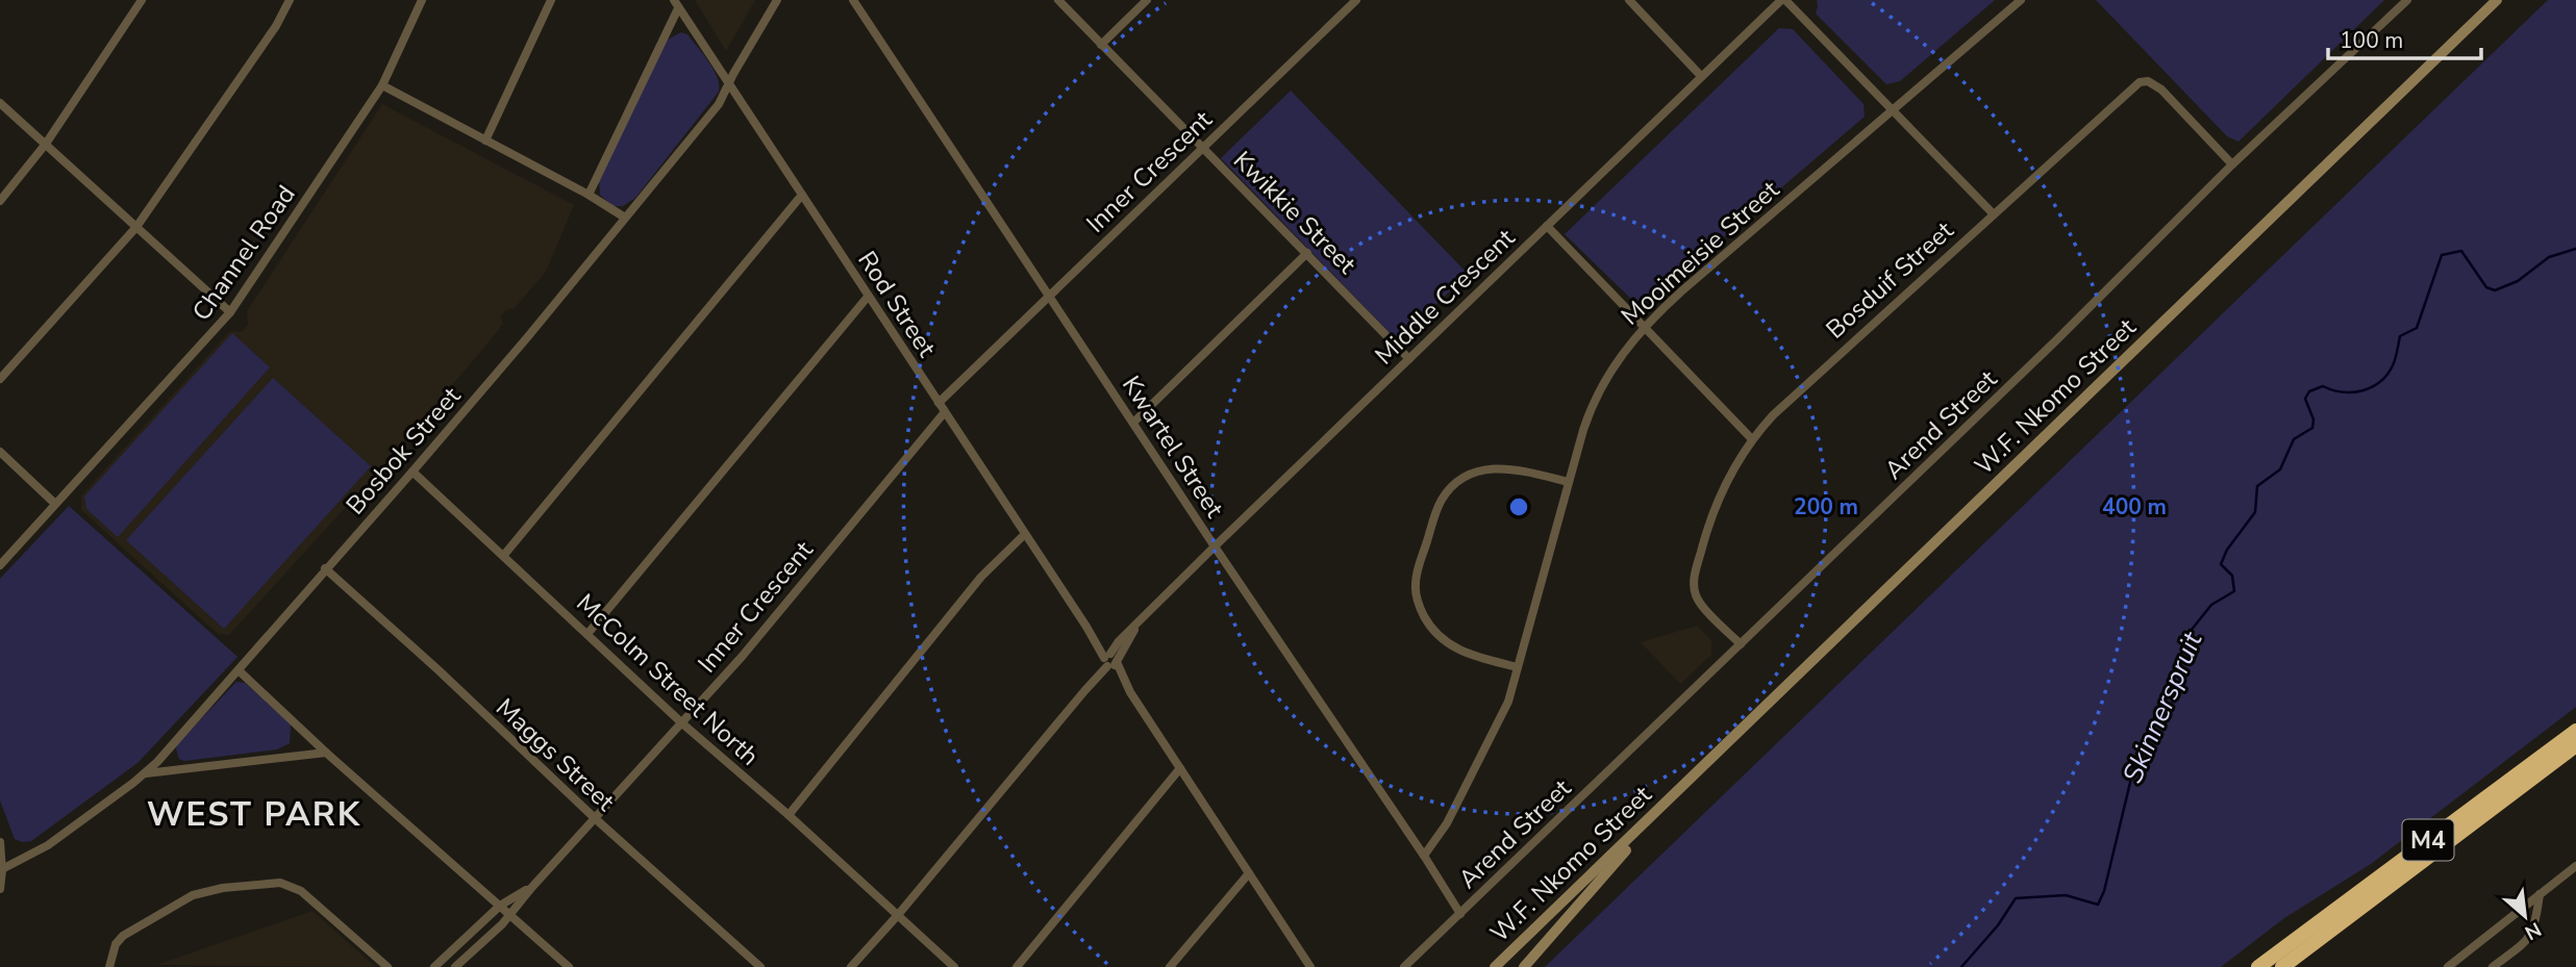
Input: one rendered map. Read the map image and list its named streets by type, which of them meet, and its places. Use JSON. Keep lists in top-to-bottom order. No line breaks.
{"streets":{"highway":["M4"],"main road":["W.F. Nkomo Street"],"street":["Inner Crescent","Kwikkie Street","Channel Road","Mooimeisie Street","Bosduif Street","Middle Crescent","Rod Street","Arend Street","Kwartel Street","Bosbok Street","McColm Street North","Maggs Street"]},"crossings":[["Inner Crescent","Kwikkie Street"],["Inner Crescent","Rod Street"],["Inner Crescent","Kwartel Street"],["Inner Crescent","McColm Street North"],["Inner Crescent","Maggs Street"],["Kwikkie Street","Middle Crescent"],["Mooimeisie Street","Kwartel Street"],["Bosduif Street","Arend Street"],["Middle Crescent","Rod Street"],["Middle Crescent","Kwartel Street"],["Middle Crescent","McColm Street North"],["Rod Street","Bosbok Street"],["Arend Street","Kwartel Street"],["Bosbok Street","McColm Street North"],["Bosbok Street","Maggs Street"]],"districts":["WEST PARK"],"water":["Skinnerspruit"],"scale_bar":"100 m","north":"bottom right","rings":["200 m","400 m"]}
